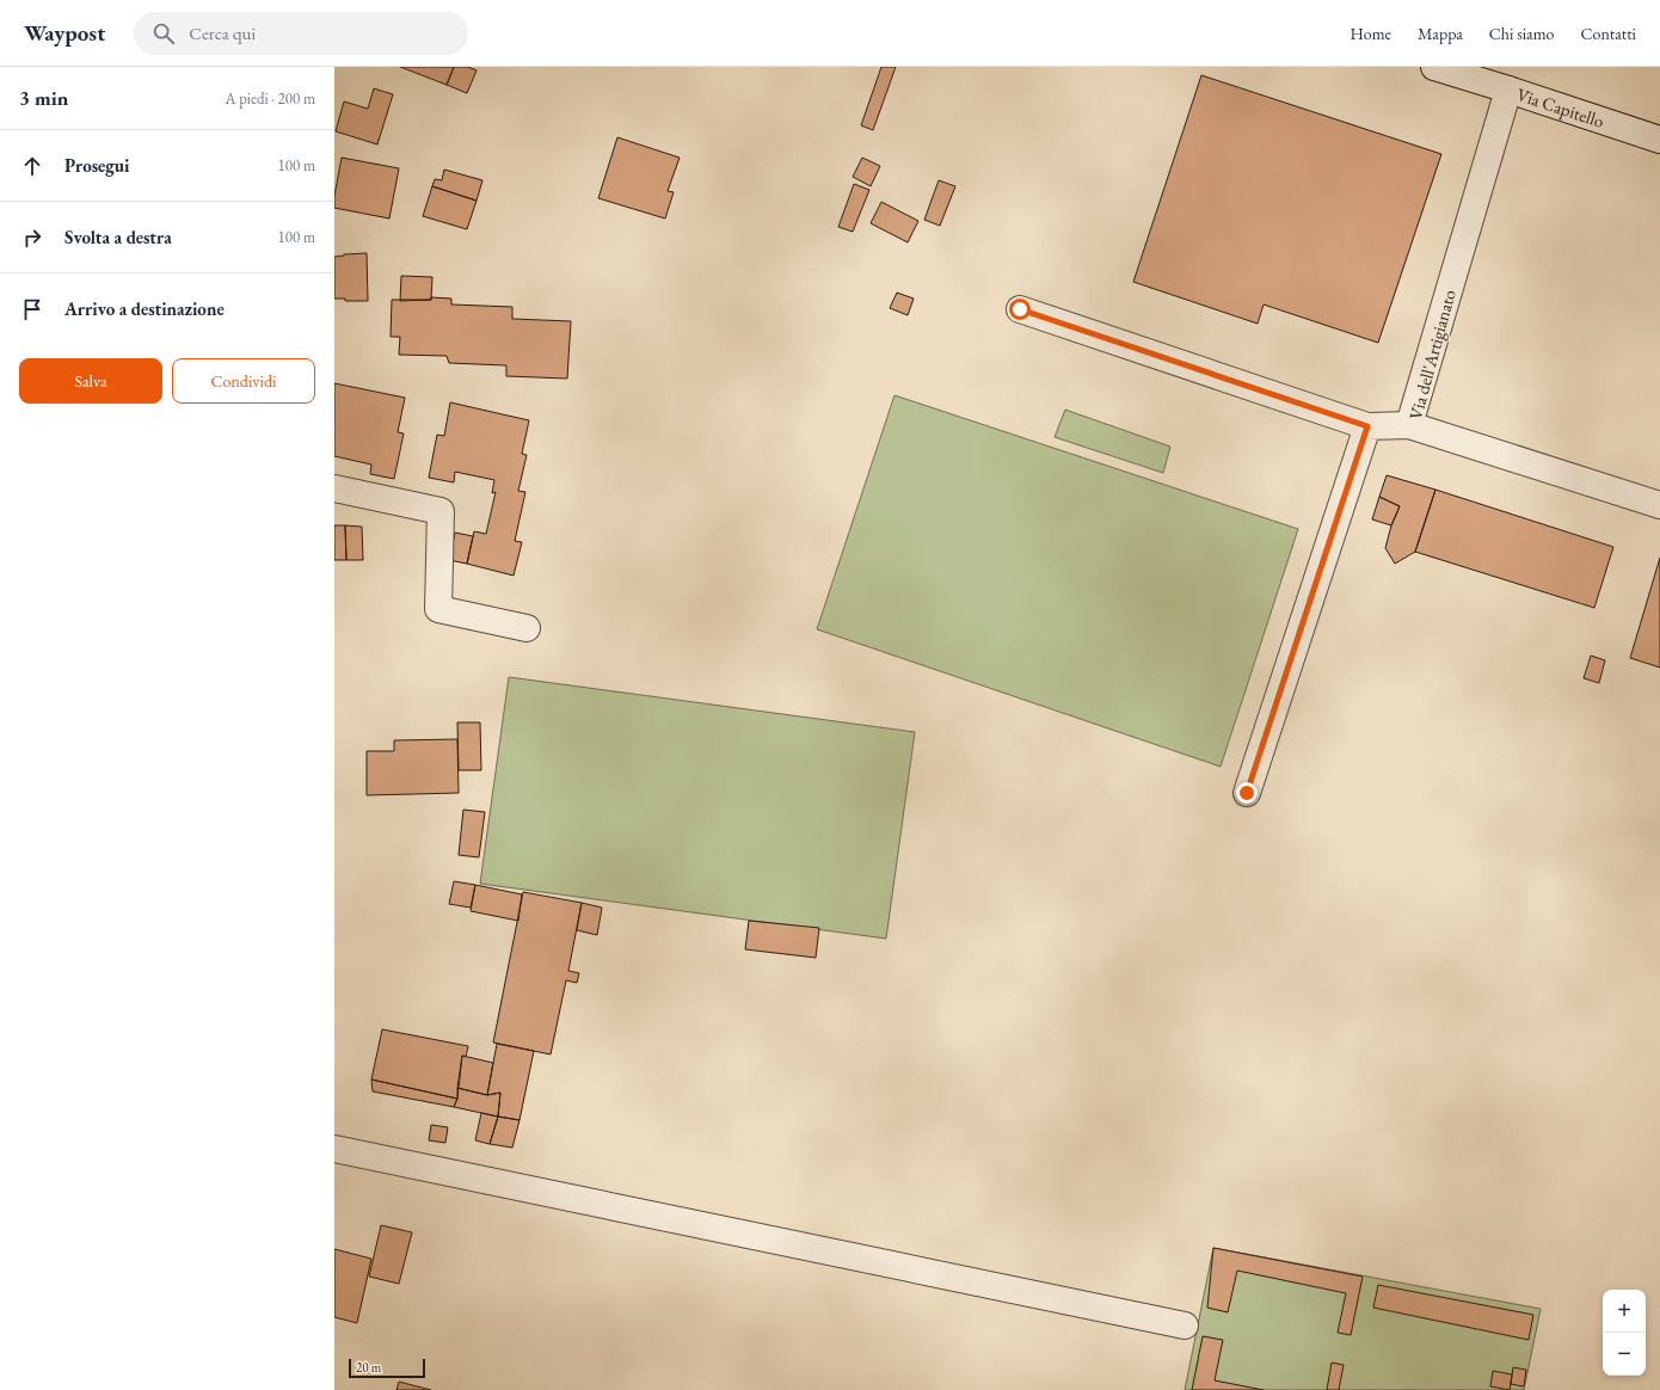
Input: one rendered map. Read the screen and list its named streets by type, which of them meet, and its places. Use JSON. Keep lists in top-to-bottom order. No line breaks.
{"streets":{"street":["Via Capitello","Via dell'Artigianato"]},"crossings":[["Via Capitello","Via dell'Artigianato"]],"scale_bar":"20 m","page":{"header":"Waypost","search":"Cerca qui","nav":["Home","Mappa","Chi siamo","Contatti"],"heading":["3 min","A piedi · 200 m"],"list":[["Prosegui","100 m"],["Svolta a destra","100 m"],"Arrivo a destinazione"],"buttons":["Salva","Condividi"],"map_buttons":["+","−"],"scale":"20 m"}}
